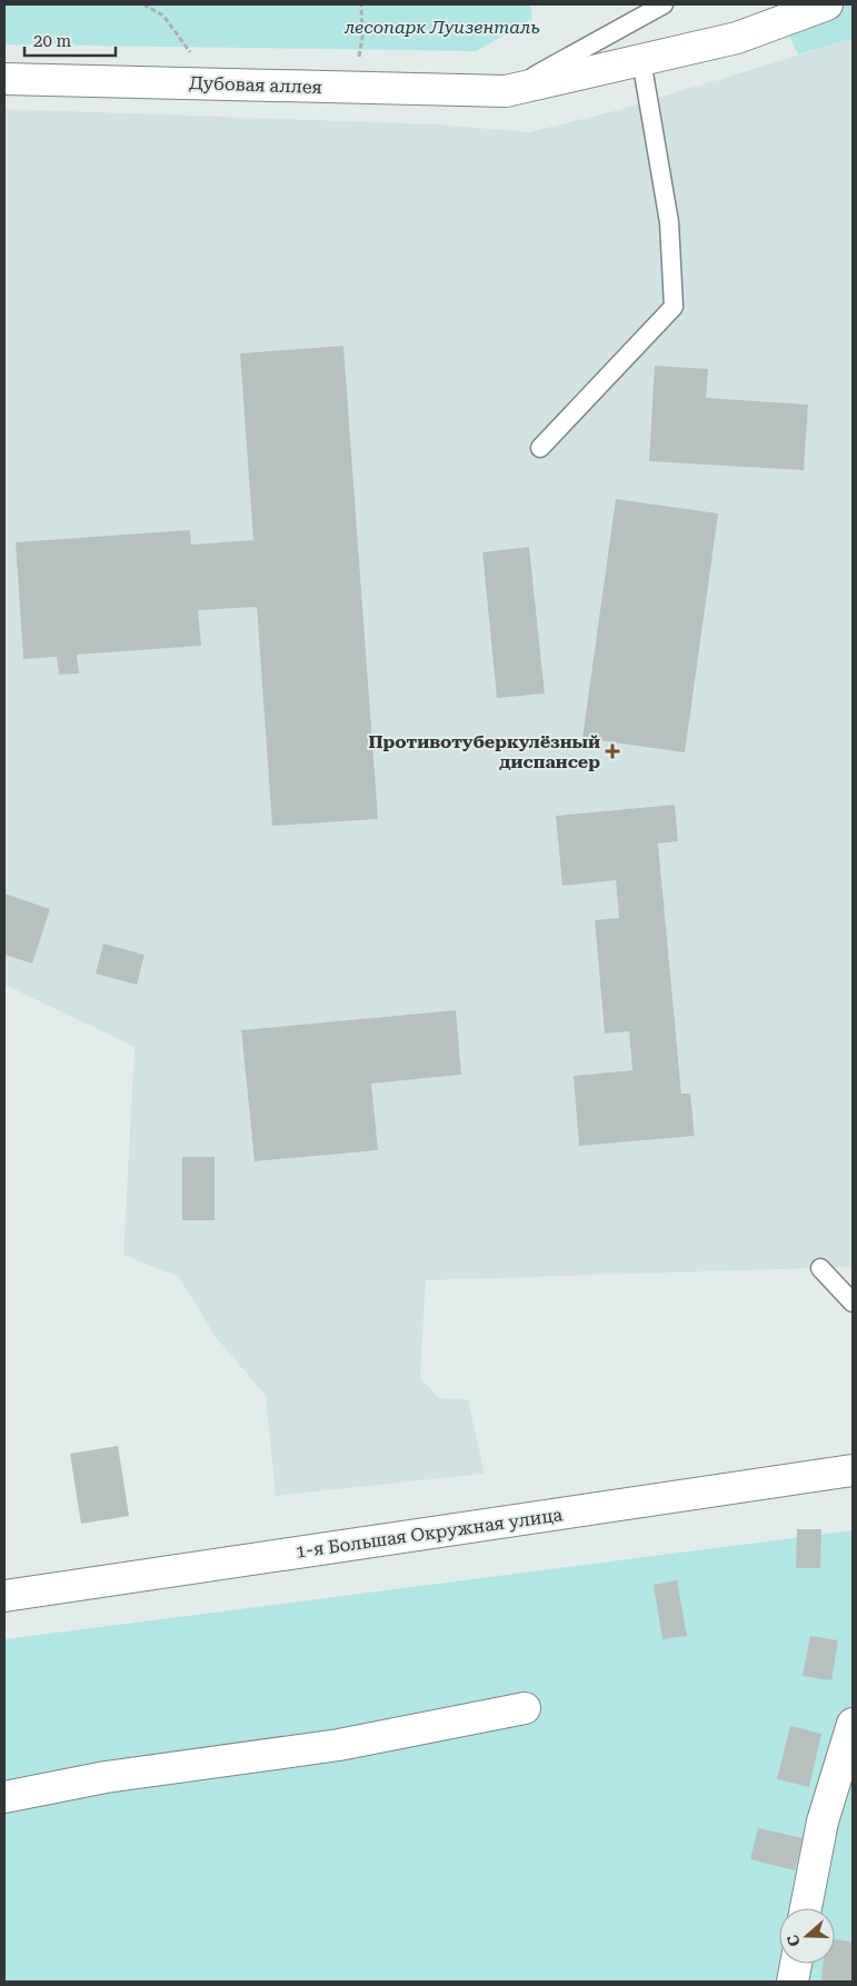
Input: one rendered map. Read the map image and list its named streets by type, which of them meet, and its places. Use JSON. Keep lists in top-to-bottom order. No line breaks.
{"streets":{"street":["Дубовая аллея","1-я Большая Окружная улица"]},"parks":["лесопарк Луизенталь"],"places":{"health":["Противотуберкулёзный диспансер"]},"scale_bar":"20 m","north":"left"}
